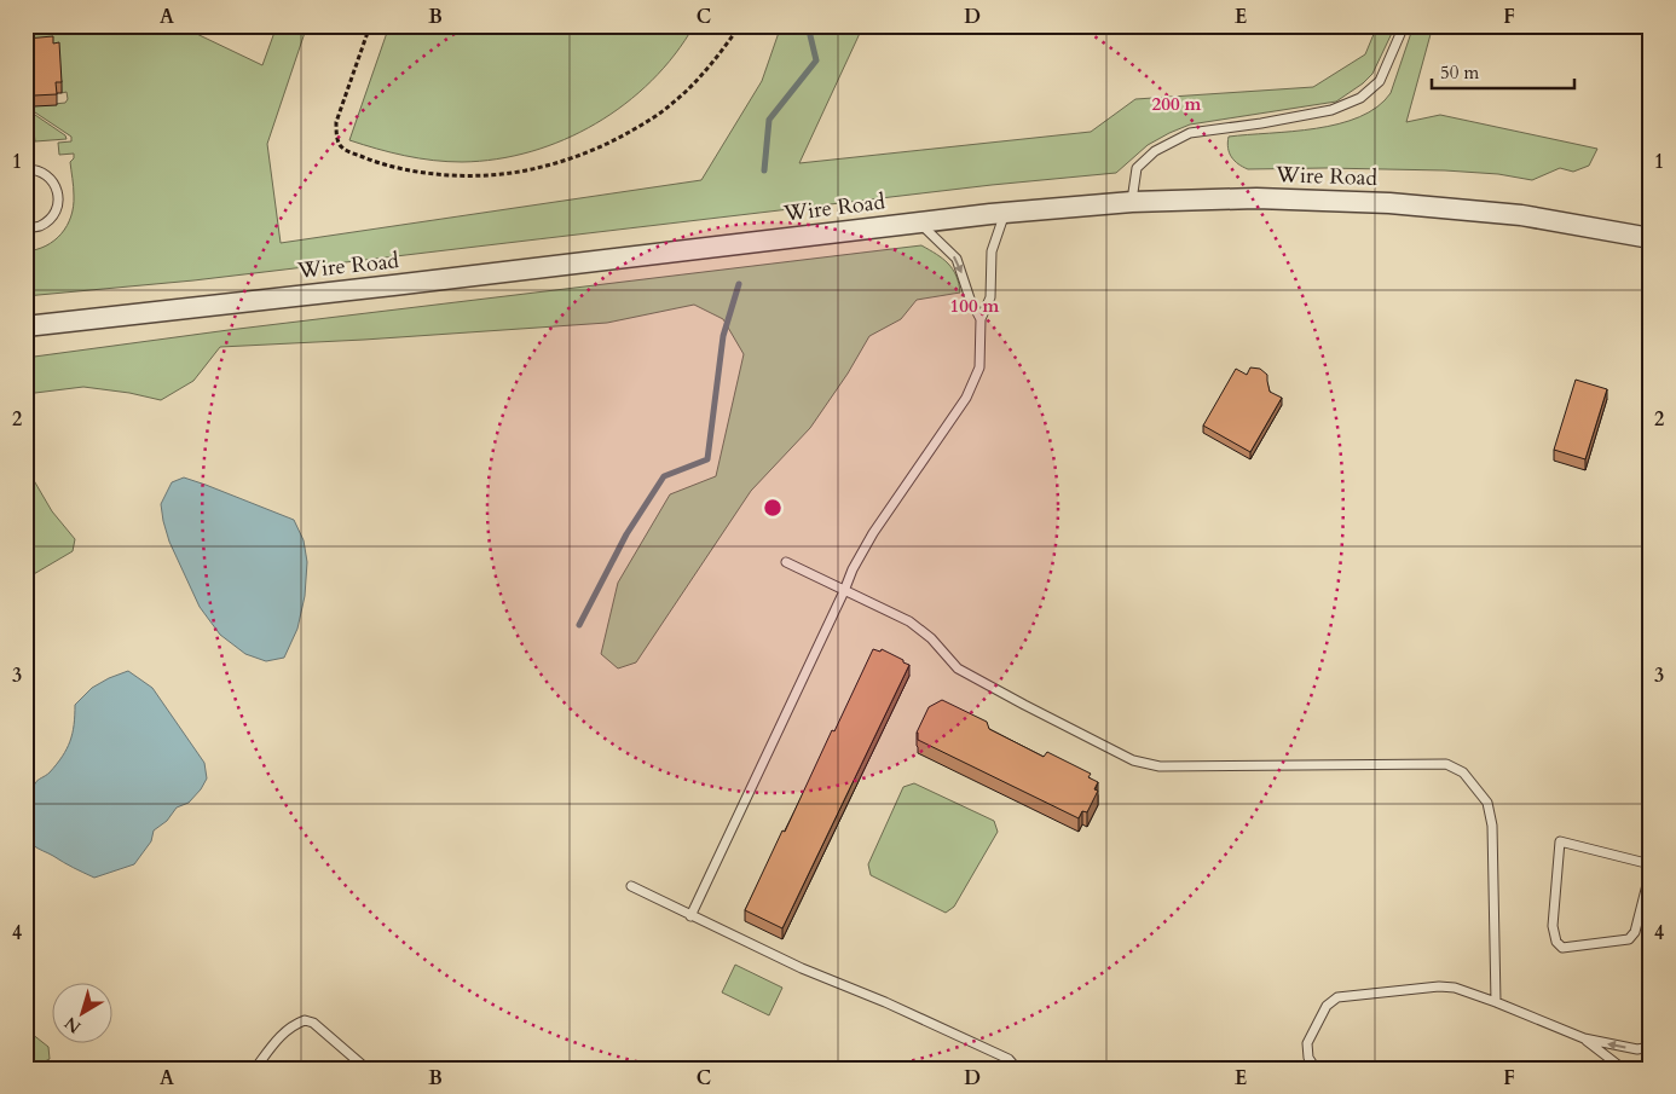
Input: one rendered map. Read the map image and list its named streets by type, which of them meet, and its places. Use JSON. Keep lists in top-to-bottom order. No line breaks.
{"streets":{"street":["Wire Road"]},"scale_bar":"50 m","north":"bottom left","grid":{"columns":["A","B","C","D","E","F"],"rows":["1","2","3","4"]},"rings":["200 m","100 m"]}
